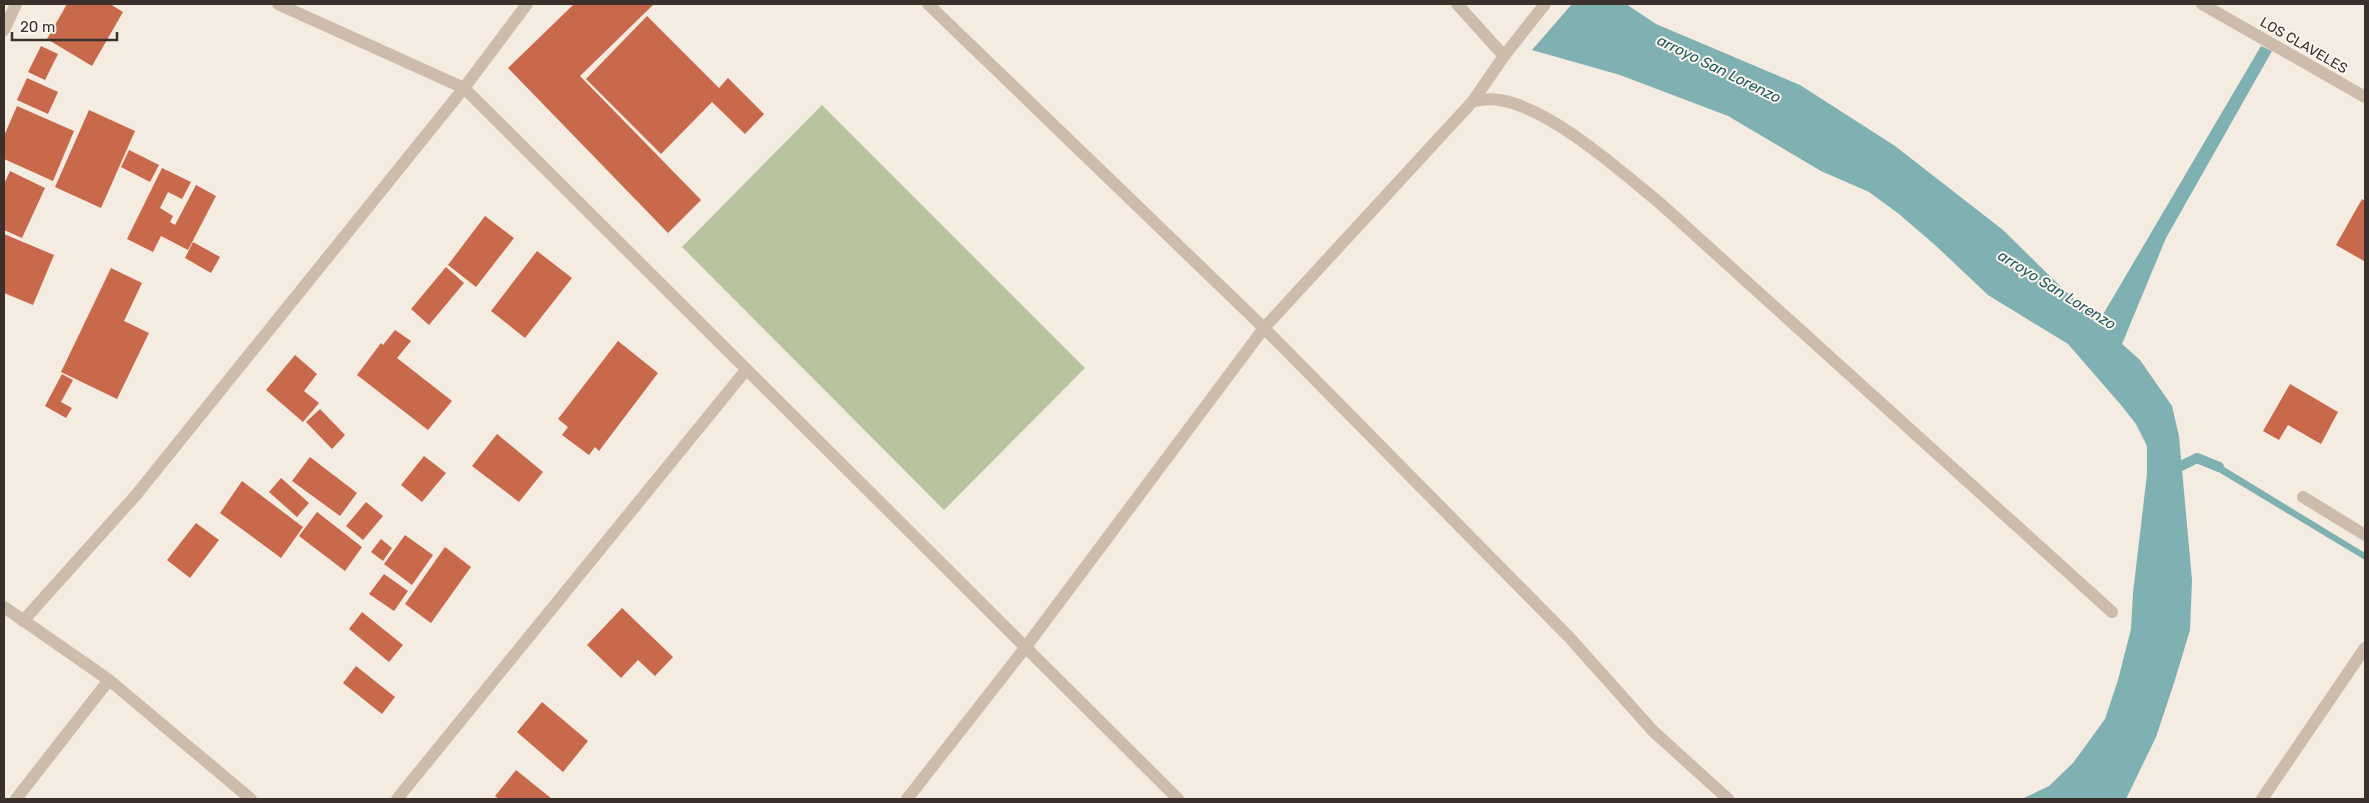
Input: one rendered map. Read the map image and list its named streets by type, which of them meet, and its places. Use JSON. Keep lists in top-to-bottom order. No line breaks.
{"streets":{"street":["LOS CLAVELES"]},"water":["arroyo San Lorenzo"],"scale_bar":"20 m"}
